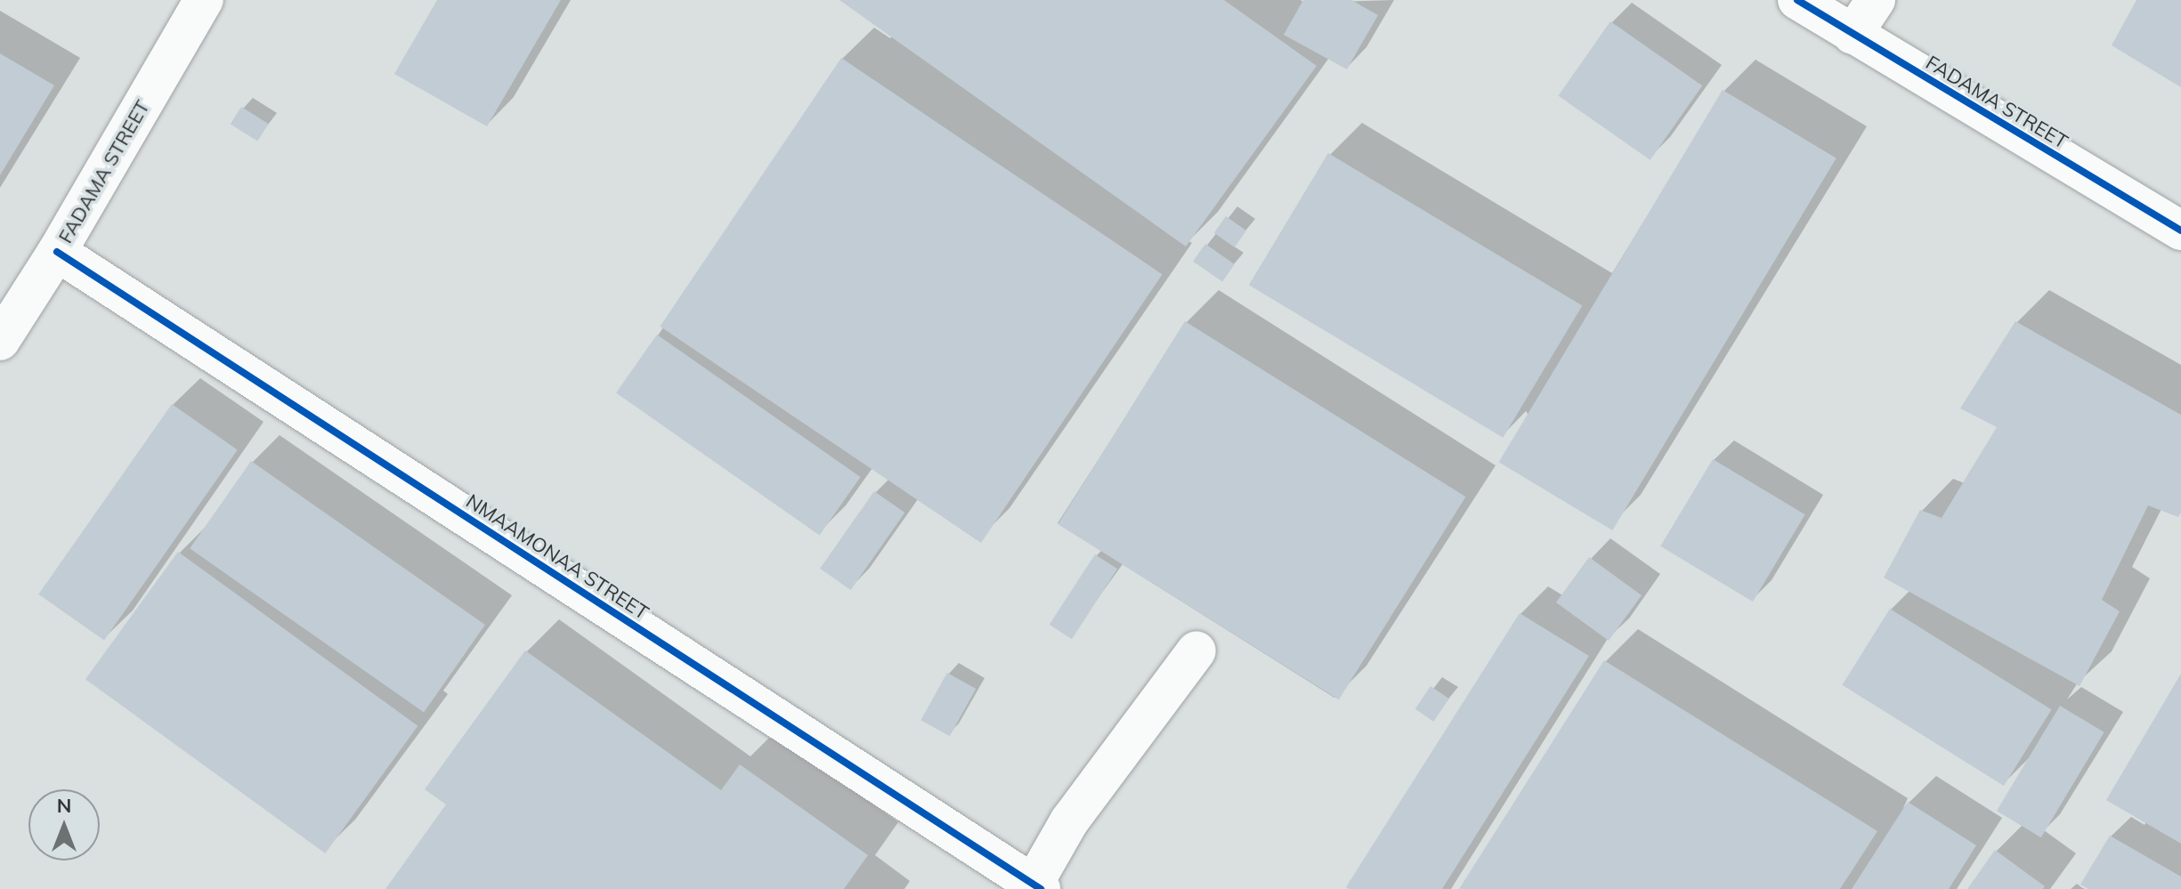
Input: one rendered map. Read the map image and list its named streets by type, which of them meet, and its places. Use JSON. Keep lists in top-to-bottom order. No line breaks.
{"streets":{"street":["FADAMA STREET","NMAAMONAA STREET"]},"crossings":[["FADAMA STREET","NMAAMONAA STREET"]],"north":"top"}
